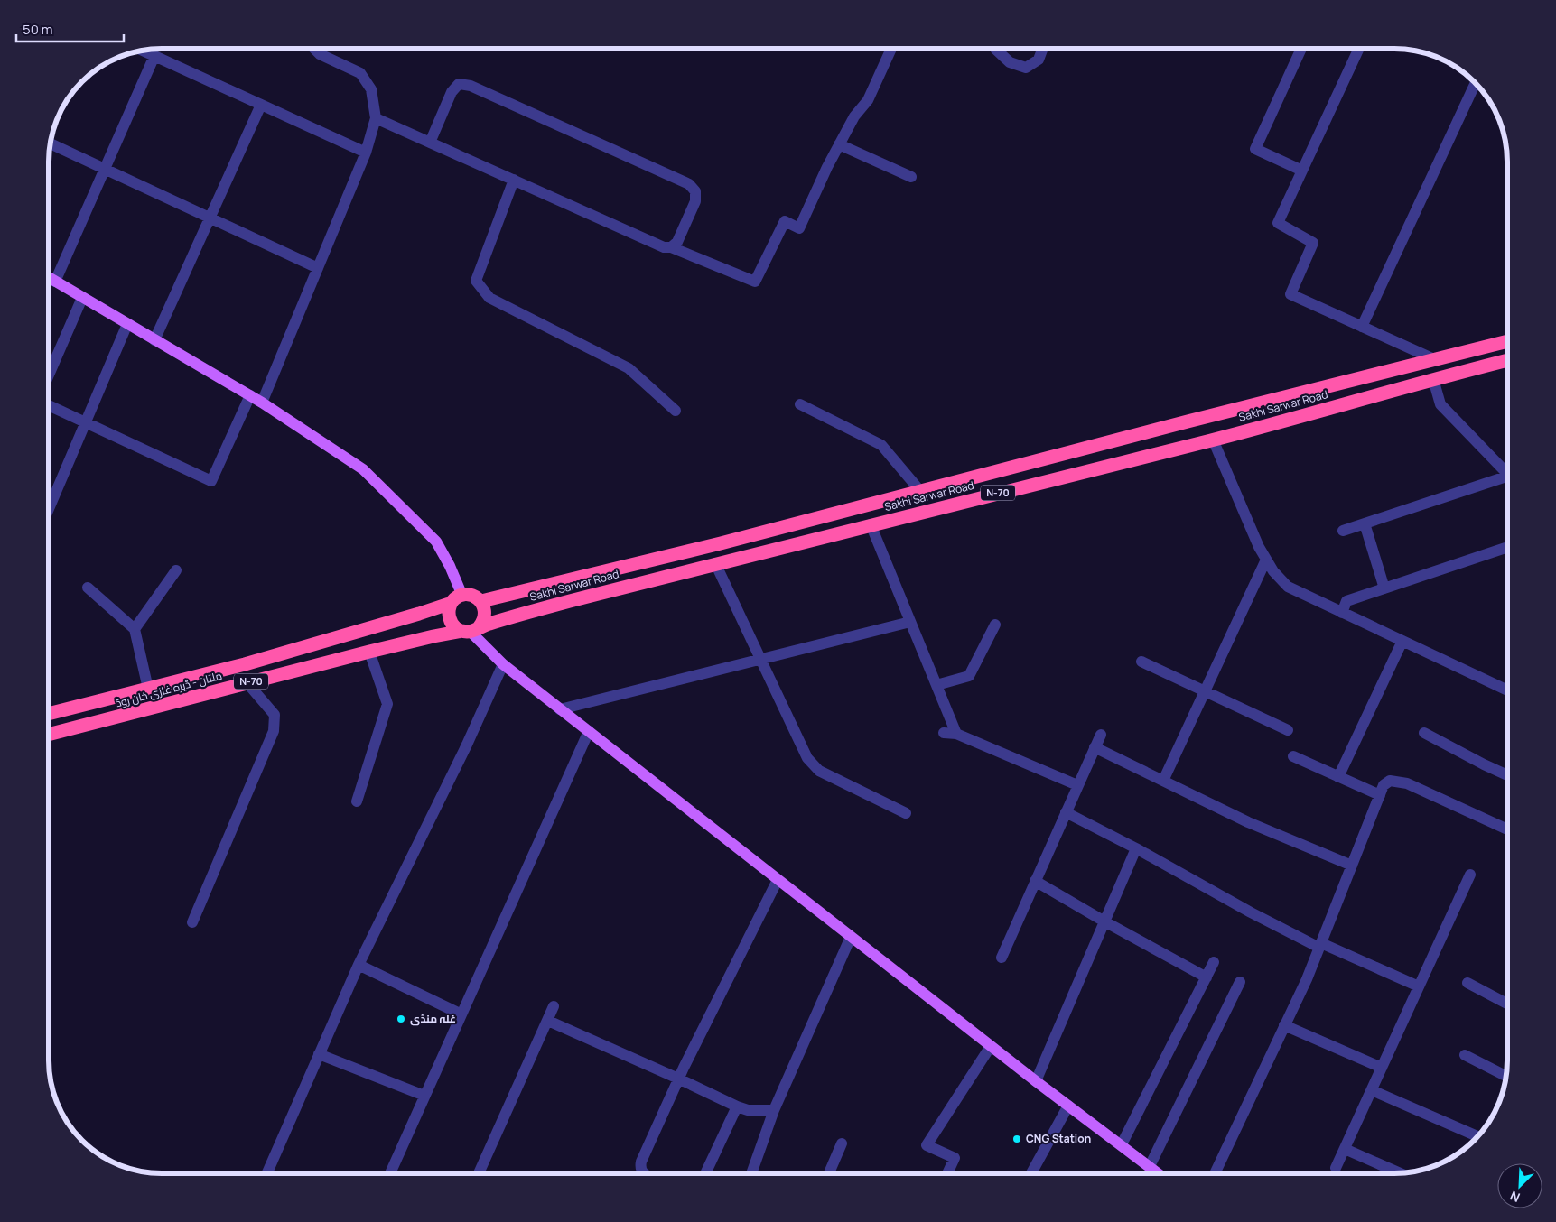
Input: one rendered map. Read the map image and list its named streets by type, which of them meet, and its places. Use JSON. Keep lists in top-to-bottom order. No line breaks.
{"streets":{"highway":["Sakhi Sarwar Road","N-70","ملتان - ڈیرہ غازی خان روڈ"]},"crossings":[["Sakhi Sarwar Road","N-70"],["Sakhi Sarwar Road","ملتان - ڈیرہ غازی خان روڈ"],["N-70","ملتان - ڈیرہ غازی خان روڈ"]],"places":["غلہ منڈی","CNG Station"],"scale_bar":"50 m","north":"bottom left"}
